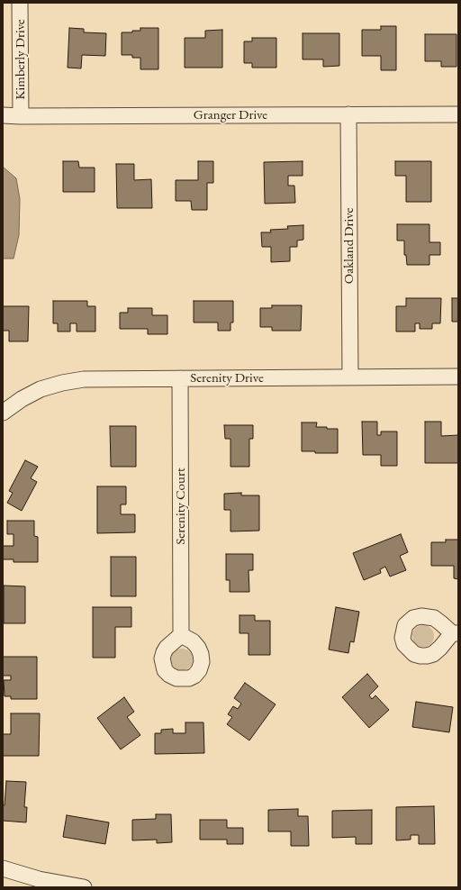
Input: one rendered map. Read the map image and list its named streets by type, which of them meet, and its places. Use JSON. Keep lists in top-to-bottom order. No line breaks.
{"streets":{"street":["Kimberly Drive","Granger Drive","Oakland Drive","Serenity Drive","Serenity Court"]},"crossings":[["Kimberly Drive","Granger Drive"],["Granger Drive","Oakland Drive"],["Oakland Drive","Serenity Drive"],["Serenity Drive","Serenity Court"]]}
